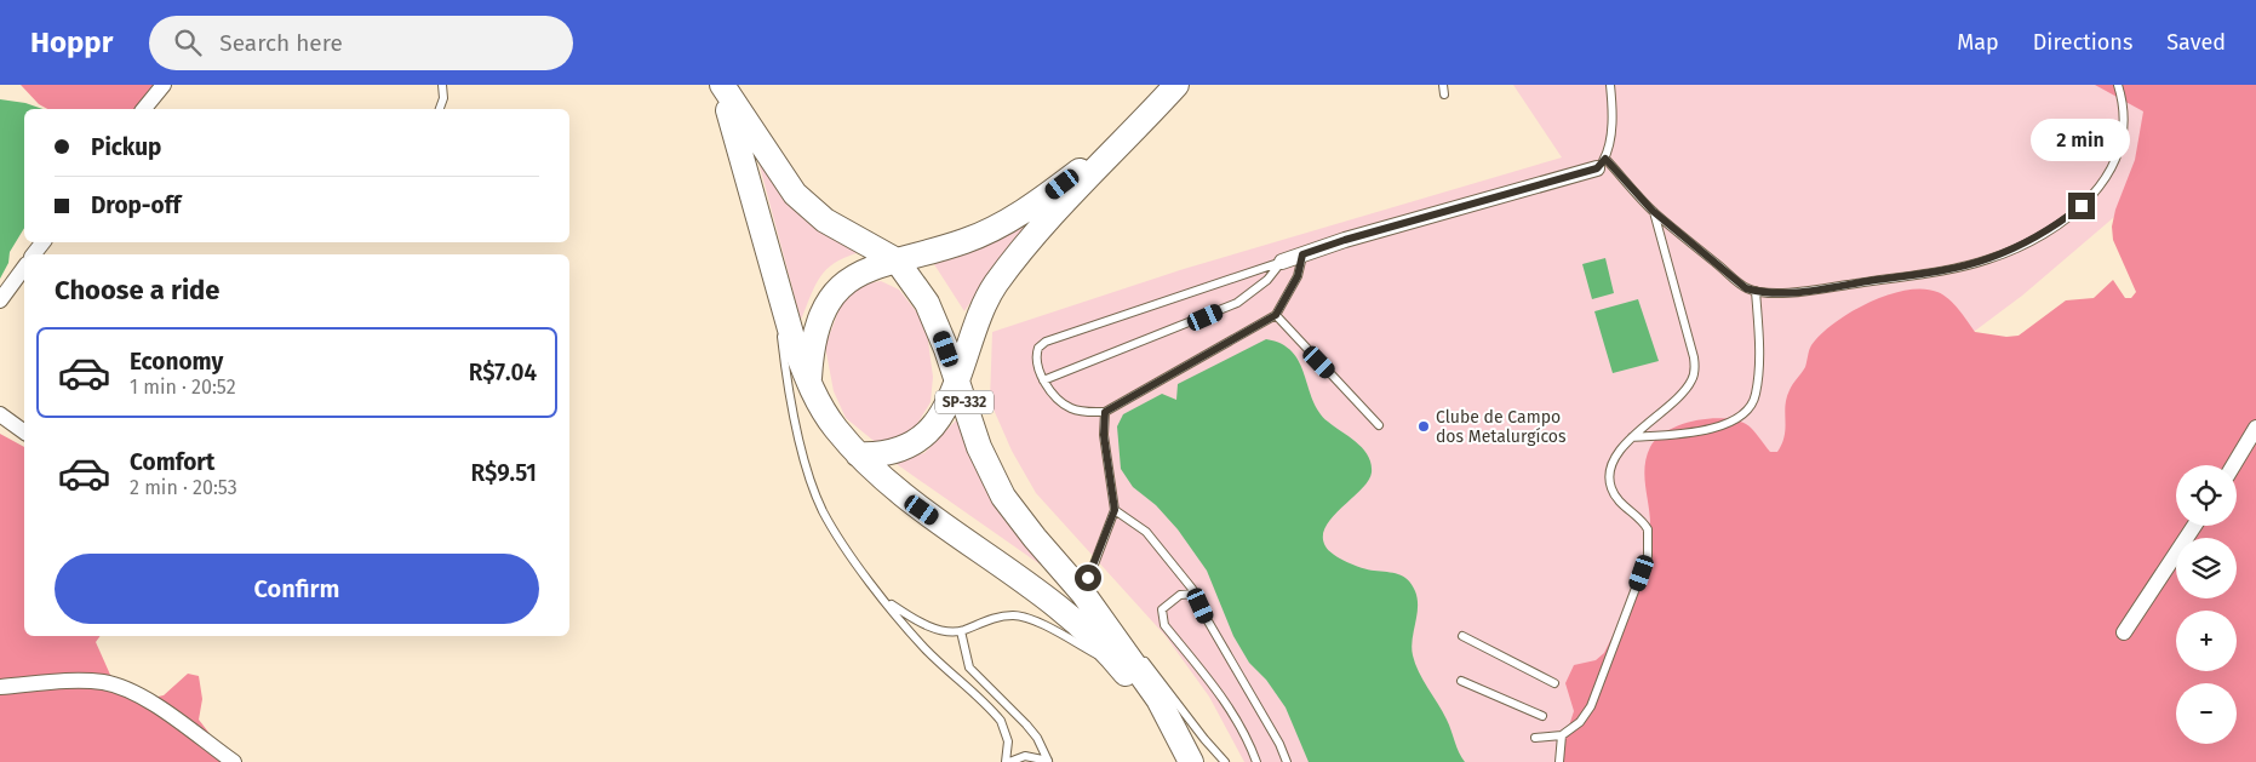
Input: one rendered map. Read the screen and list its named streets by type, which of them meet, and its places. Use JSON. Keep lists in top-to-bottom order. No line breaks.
{"streets":{"main road":["SP-332"]},"places":["Clube de Campo dos Metalurgícos"],"page":{"header":"Hoppr","search":"Search here","nav":["Map","Directions","Saved"],"banner":["Pickup","Drop-off"],"bubble":"2 min","heading":"Choose a ride","list":[{"name":"Economy","note":"1 min · 20:52","value":"R$7.04"},{"name":"Comfort","note":"2 min · 20:53","value":"R$9.51"}],"map_buttons":["+","−"],"buttons":"Confirm"}}
